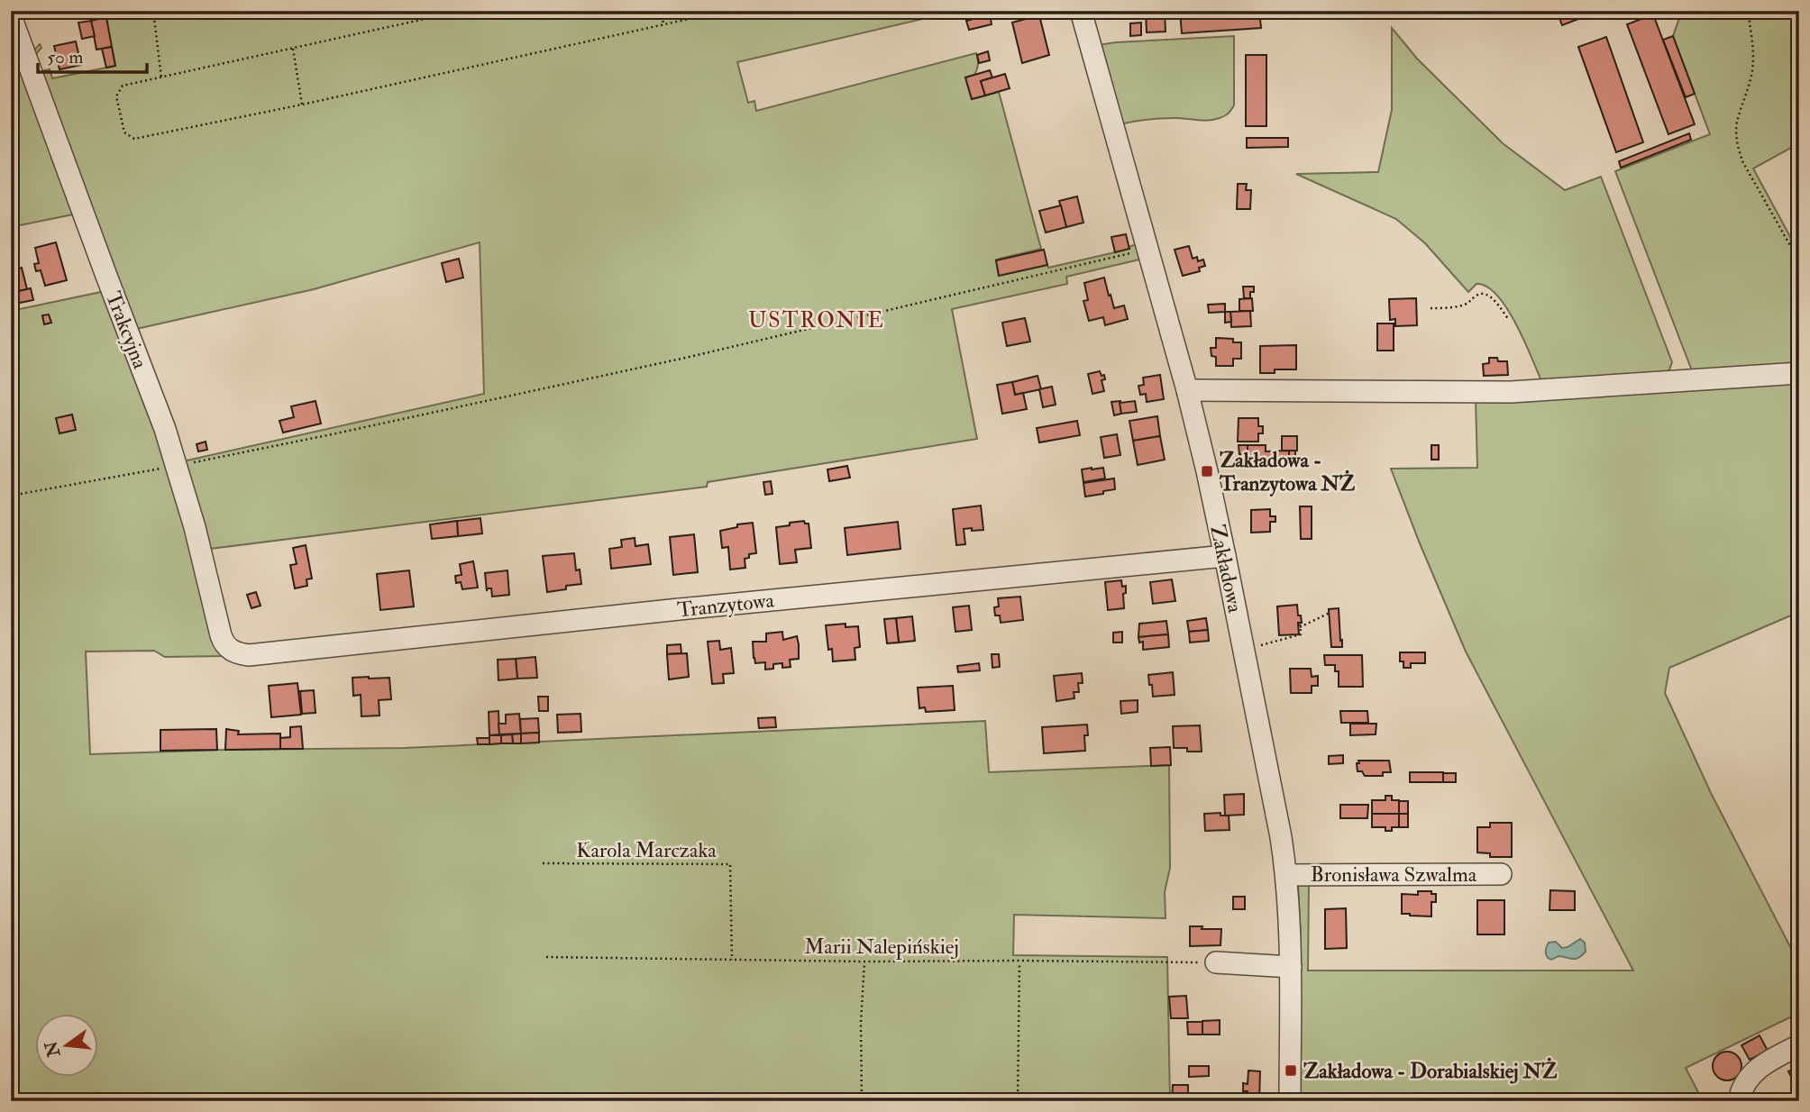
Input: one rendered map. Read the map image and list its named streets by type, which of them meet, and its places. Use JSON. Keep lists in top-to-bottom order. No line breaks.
{"streets":{"street":["Trakcyjna","Zakładowa","Tranzytowa","Bronisława Szwalma"],"path":["Karola Marczaka","Marii Nalepińskiej"]},"crossings":[["Trakcyjna","Tranzytowa"],["Zakładowa","Tranzytowa"],["Zakładowa","Bronisława Szwalma"],["Karola Marczaka","Marii Nalepińskiej"]],"districts":["USTRONIE"],"places":{"transit":["Zakładowa - Tranzytowa NŻ","Zakładowa - Dorabialskiej NŻ"]},"scale_bar":"50 m","north":"left"}
